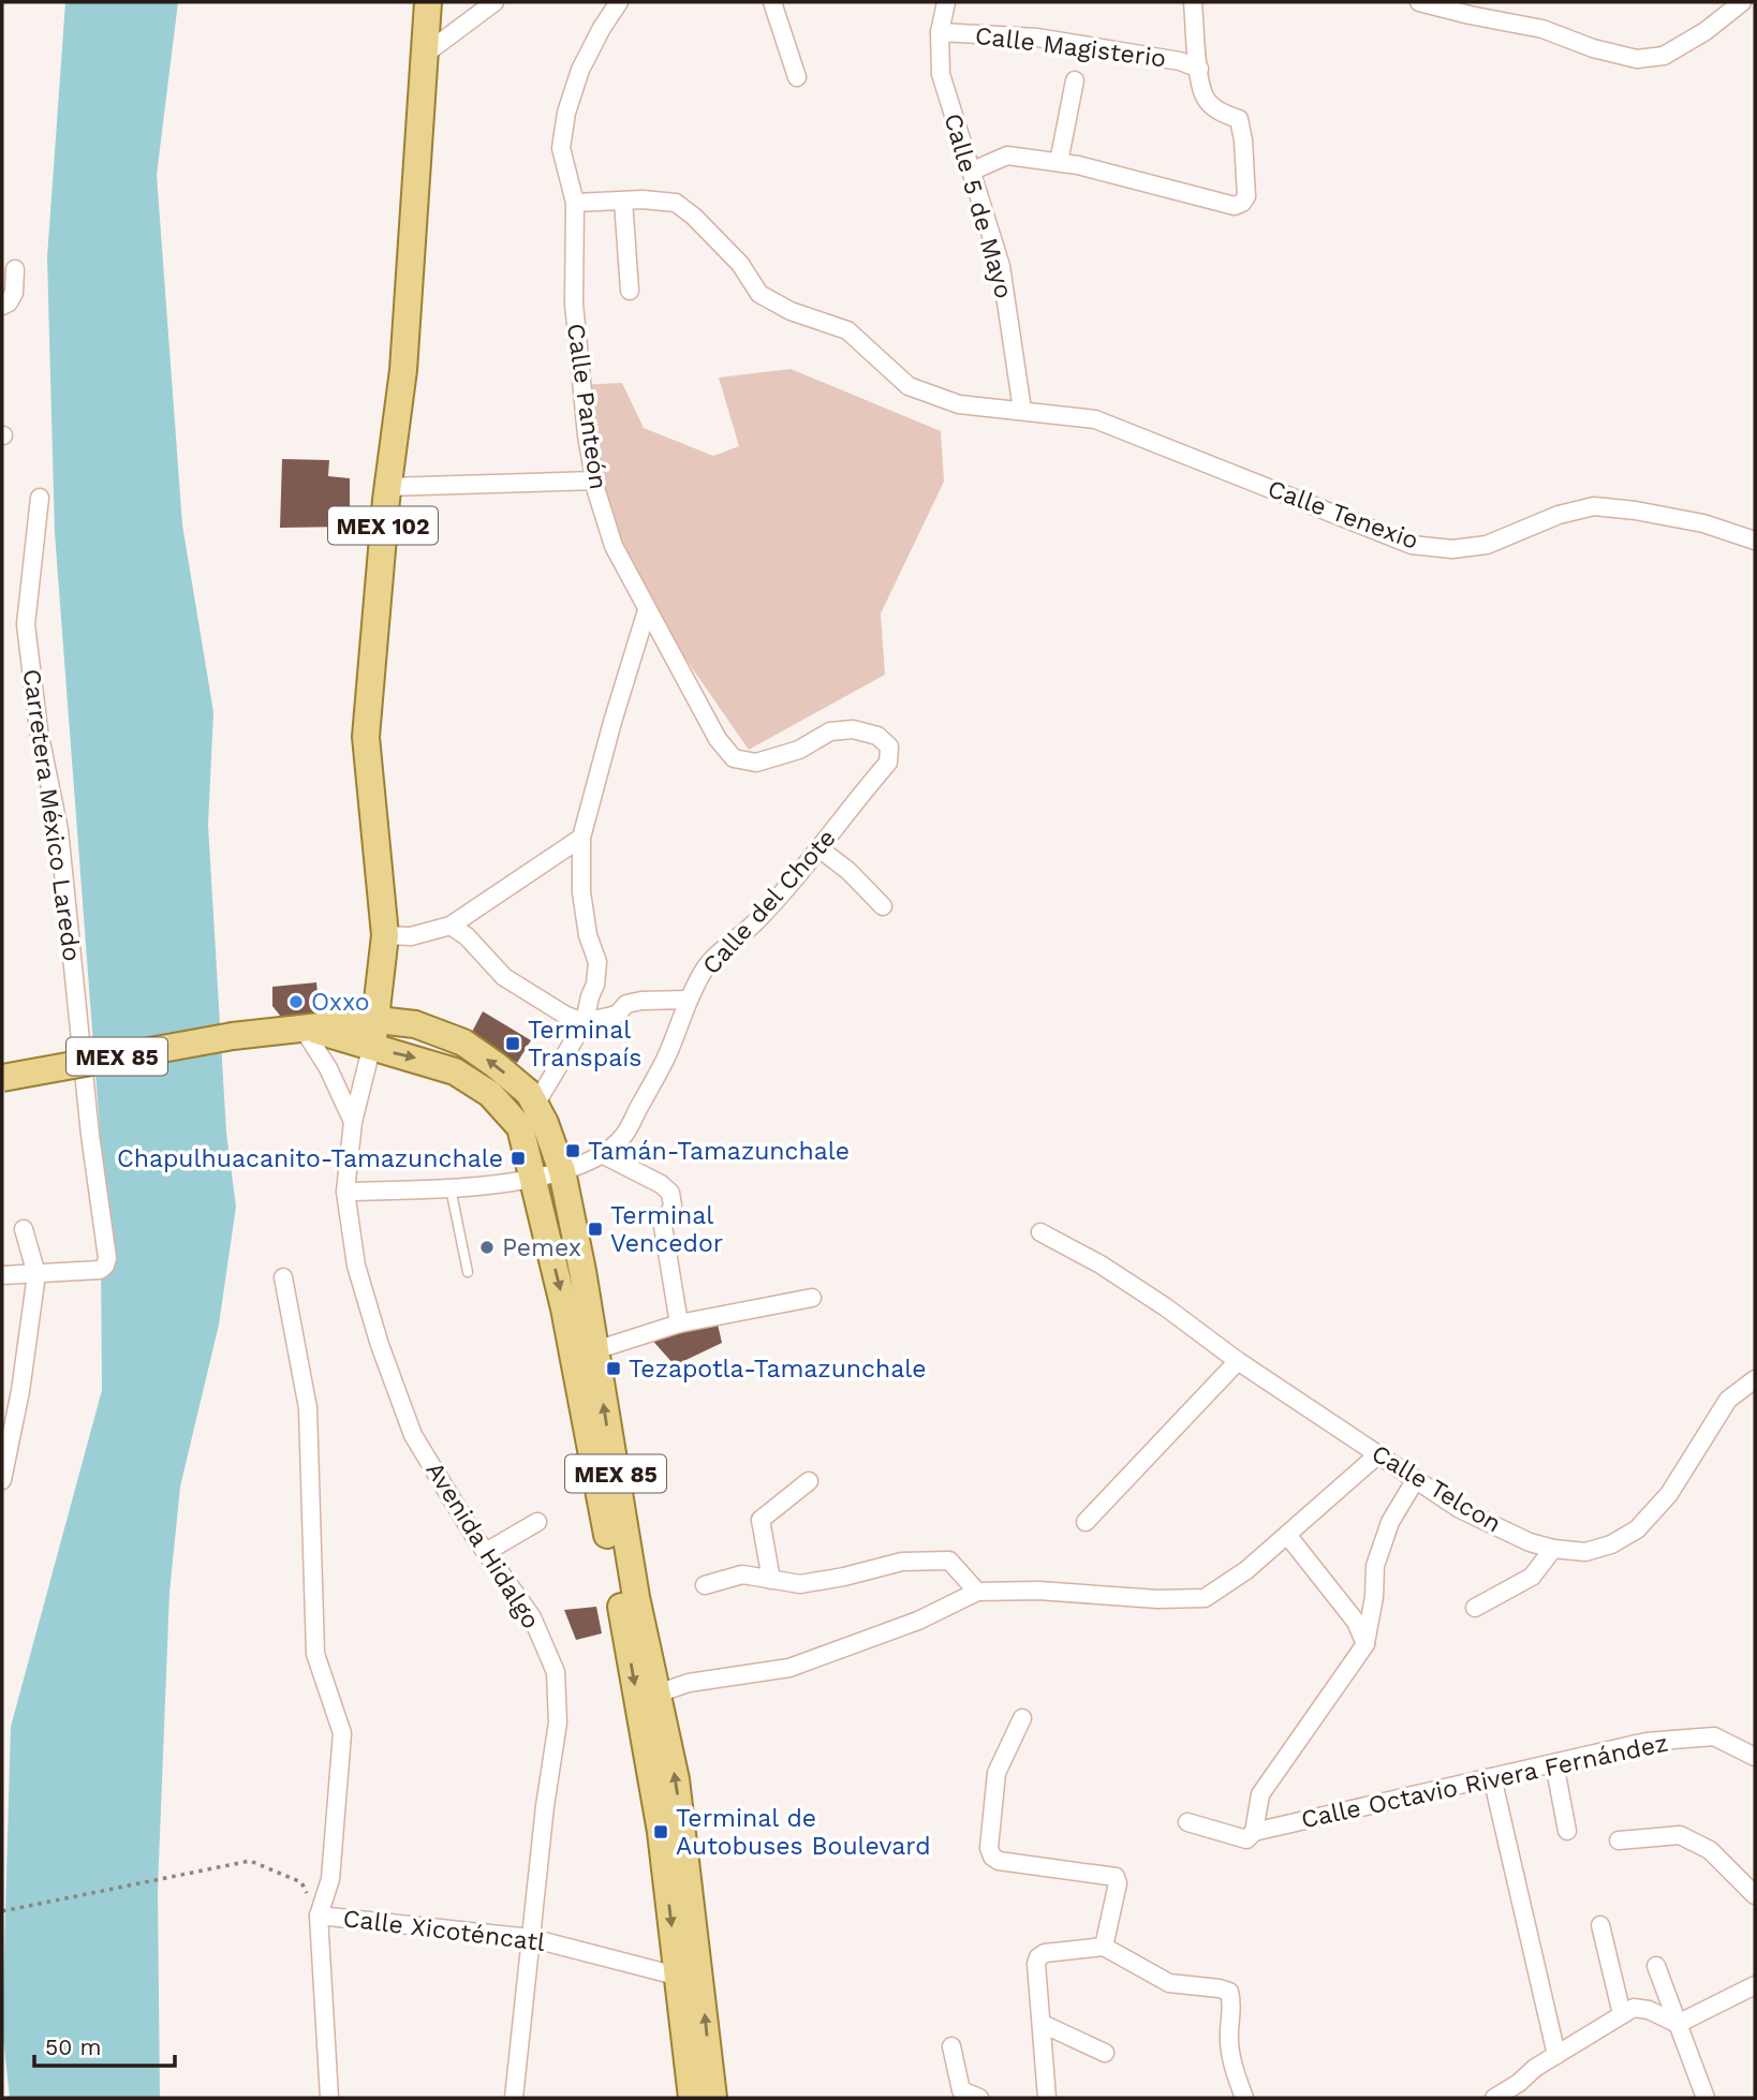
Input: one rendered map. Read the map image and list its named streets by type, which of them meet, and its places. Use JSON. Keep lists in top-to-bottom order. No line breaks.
{"streets":{"main road":["MEX 102","MEX 85"],"street":["Calle Magisterio","Calle 5 de Mayo","Calle Panteón","Calle Tenexio","Carretera México Laredo","Calle del Chote","Calle Telcon","Avenida Hidalgo","Calle Octavio Rivera Fernández","Calle Xicoténcatl"]},"crossings":[["Calle Magisterio","Calle 5 de Mayo"],["Calle 5 de Mayo","Calle Tenexio"],["Calle Panteón","Calle Tenexio"],["Calle Panteón","Calle del Chote"],["MEX 102","MEX 85"],["MEX 102","Avenida Hidalgo"],["Calle del Chote","MEX 85"],["Calle del Chote","Avenida Hidalgo"],["MEX 85","Avenida Hidalgo"],["MEX 85","Calle Xicoténcatl"],["Avenida Hidalgo","Calle Xicoténcatl"]],"places":{"other":["Oxxo","Pemex"],"transit":["Terminal Transpaís","Tamán-Tamazunchale","Chapulhuacanito-Tamazunchale","Terminal Vencedor","Tezapotla-Tamazunchale","Terminal de Autobuses Boulevard"]},"scale_bar":"50 m"}
